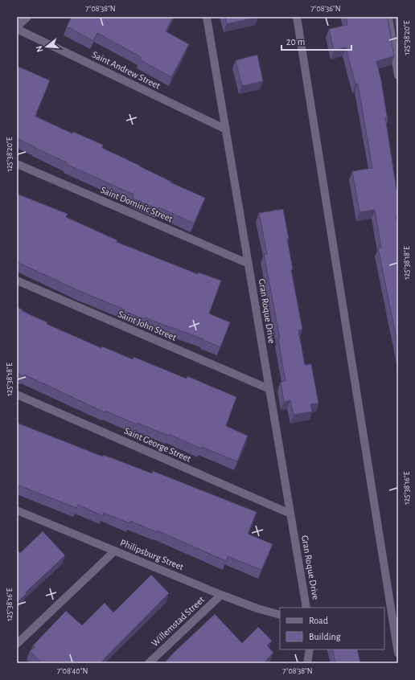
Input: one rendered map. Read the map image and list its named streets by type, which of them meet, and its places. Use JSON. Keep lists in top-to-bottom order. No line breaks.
{"streets":{"street":["Saint Andrew Street","Saint Dominic Street","Gran Roque Drive","Saint John Street","Saint George Street","Philipsburg Street","Willemstad Street"]},"crossings":[["Saint Andrew Street","Gran Roque Drive"],["Saint Dominic Street","Gran Roque Drive"],["Gran Roque Drive","Saint John Street"],["Gran Roque Drive","Saint George Street"],["Philipsburg Street","Willemstad Street"]],"legend":["Road","Building"],"scale_bar":"20 m","north":"left","coordinates":["7°08'38\"N","7°08'36\"N","125°38'20\"E","125°38'18\"E","125°38'16\"E","7°08'40\"N"]}
